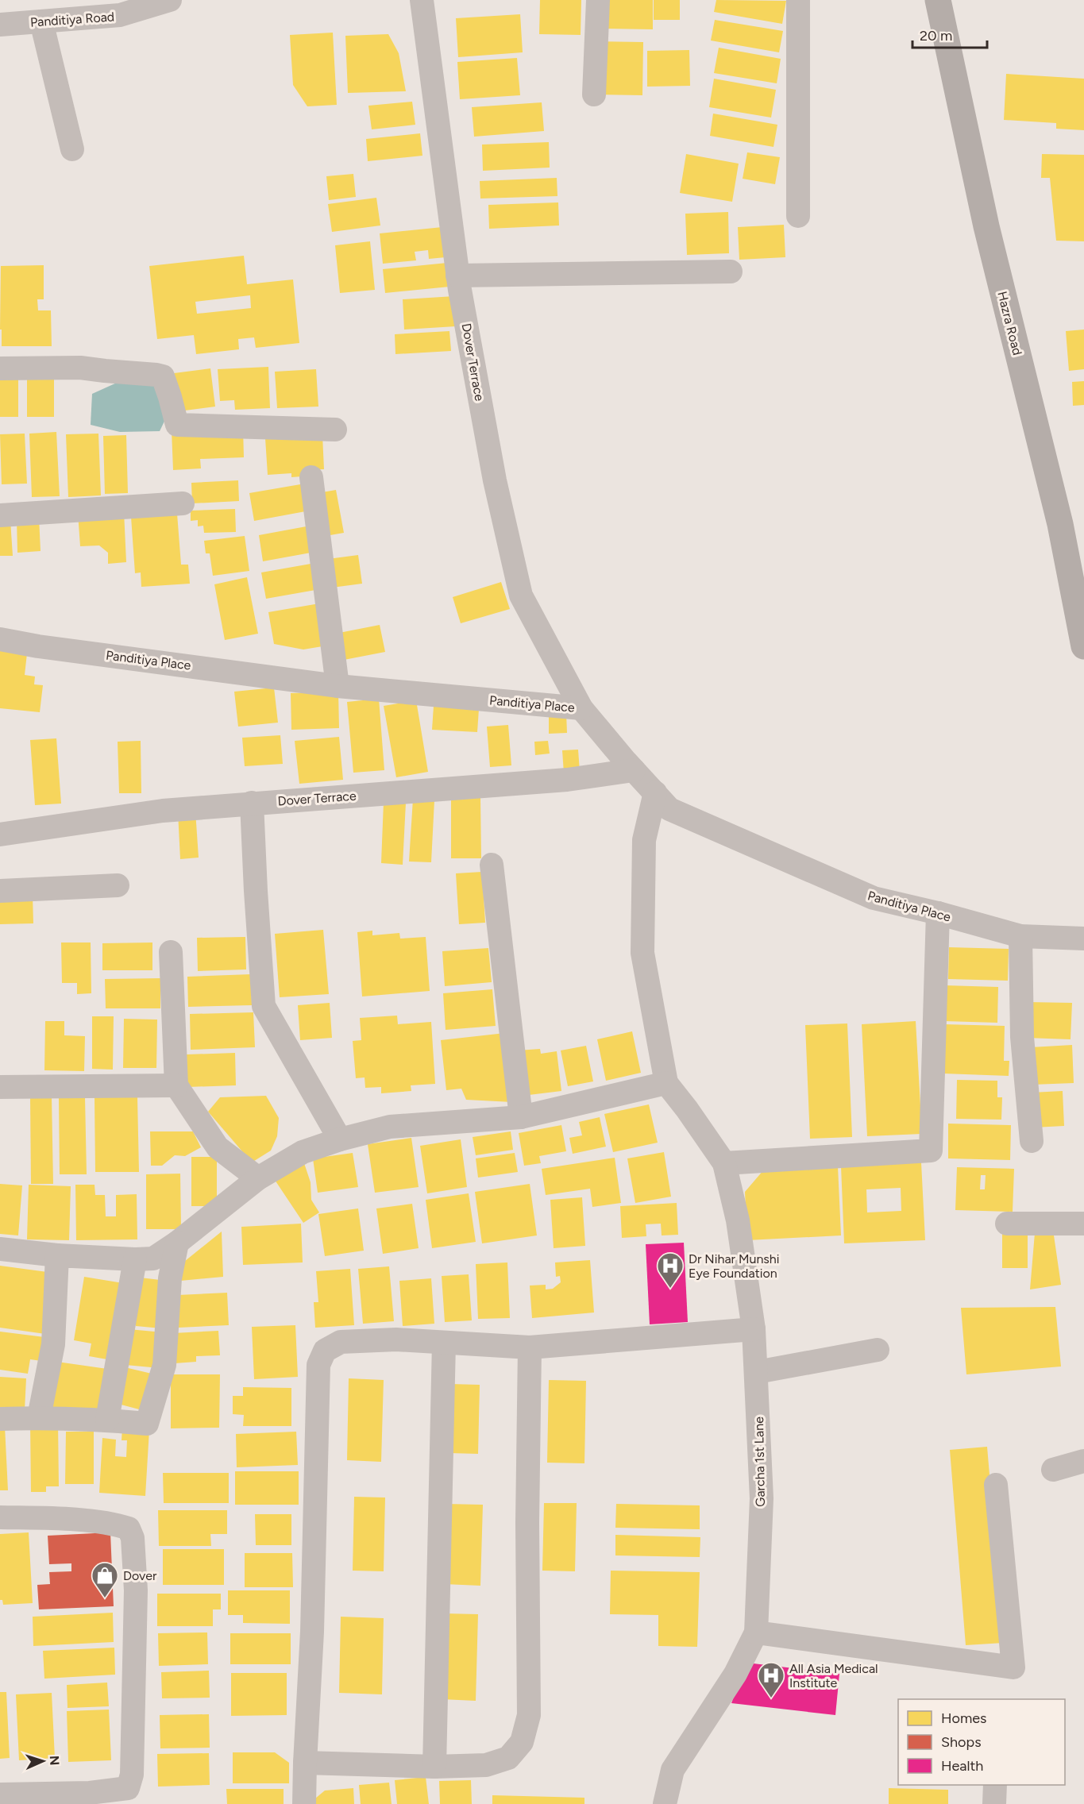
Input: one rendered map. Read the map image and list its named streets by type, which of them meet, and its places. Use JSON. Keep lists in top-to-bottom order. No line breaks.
{"streets":{"main road":["Hazra Road"],"street":["Panditiya Road","Dover Terrace","Panditiya Place","Garcha 1st Lane"]},"crossings":[["Dover Terrace","Panditiya Place"]],"places":{"hospital":["Dr Nihar Munshi Eye Foundation","All Asia Medical Institute"],"shop":["Dover"]},"legend":["Homes","Shops","Health"],"scale_bar":"20 m","north":"right"}
